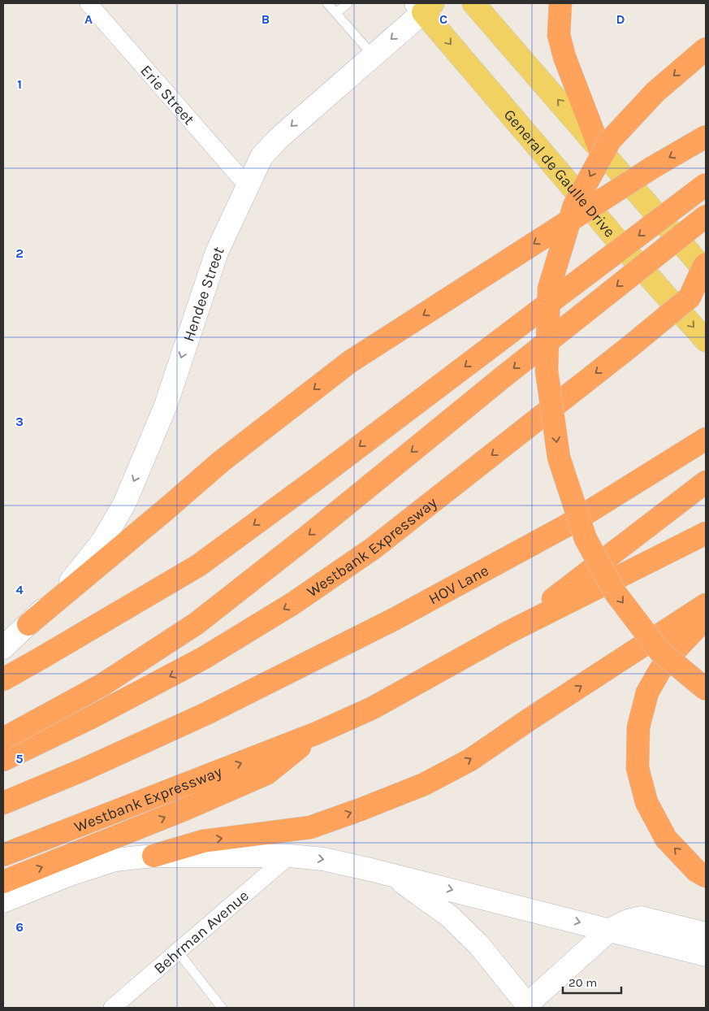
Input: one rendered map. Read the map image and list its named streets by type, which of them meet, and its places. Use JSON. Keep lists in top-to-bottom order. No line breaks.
{"streets":{"highway":["Westbank Expressway","HOV Lane"],"main road":["General de Gaulle Drive","Hendee Street"],"street":["Erie Street","Behrman Avenue"]},"crossings":[["Erie Street","Hendee Street"],["General de Gaulle Drive","Hendee Street"]],"one_way":["Hendee Street"],"scale_bar":"20 m","grid":{"columns":["A","B","C","D"],"rows":["1","2","3","4","5","6"]}}
